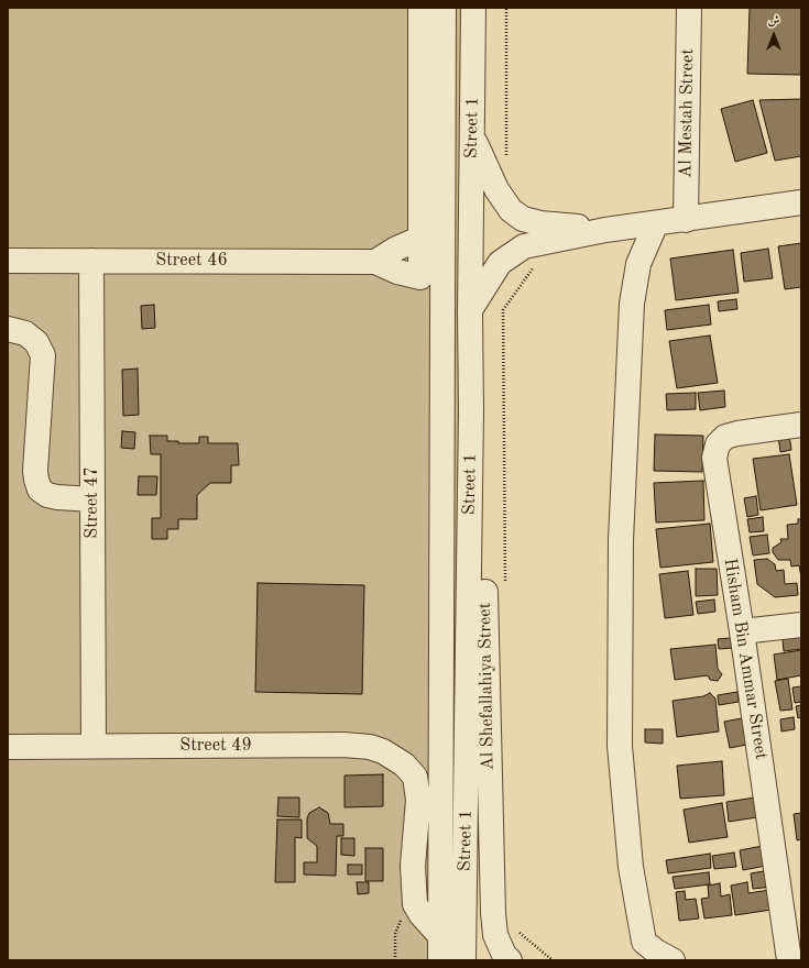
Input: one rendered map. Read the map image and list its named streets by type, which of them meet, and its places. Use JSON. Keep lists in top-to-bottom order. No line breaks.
{"streets":{"street":["Al Mestah Street","Street 1","Street 46","Street 47","Hisham Bin Ammar Street","Al Shefallahiya Street","Street 49"]},"crossings":[["Street 1","Al Shefallahiya Street"],["Street 46","Street 47"],["Street 47","Street 49"]],"north":"top"}
